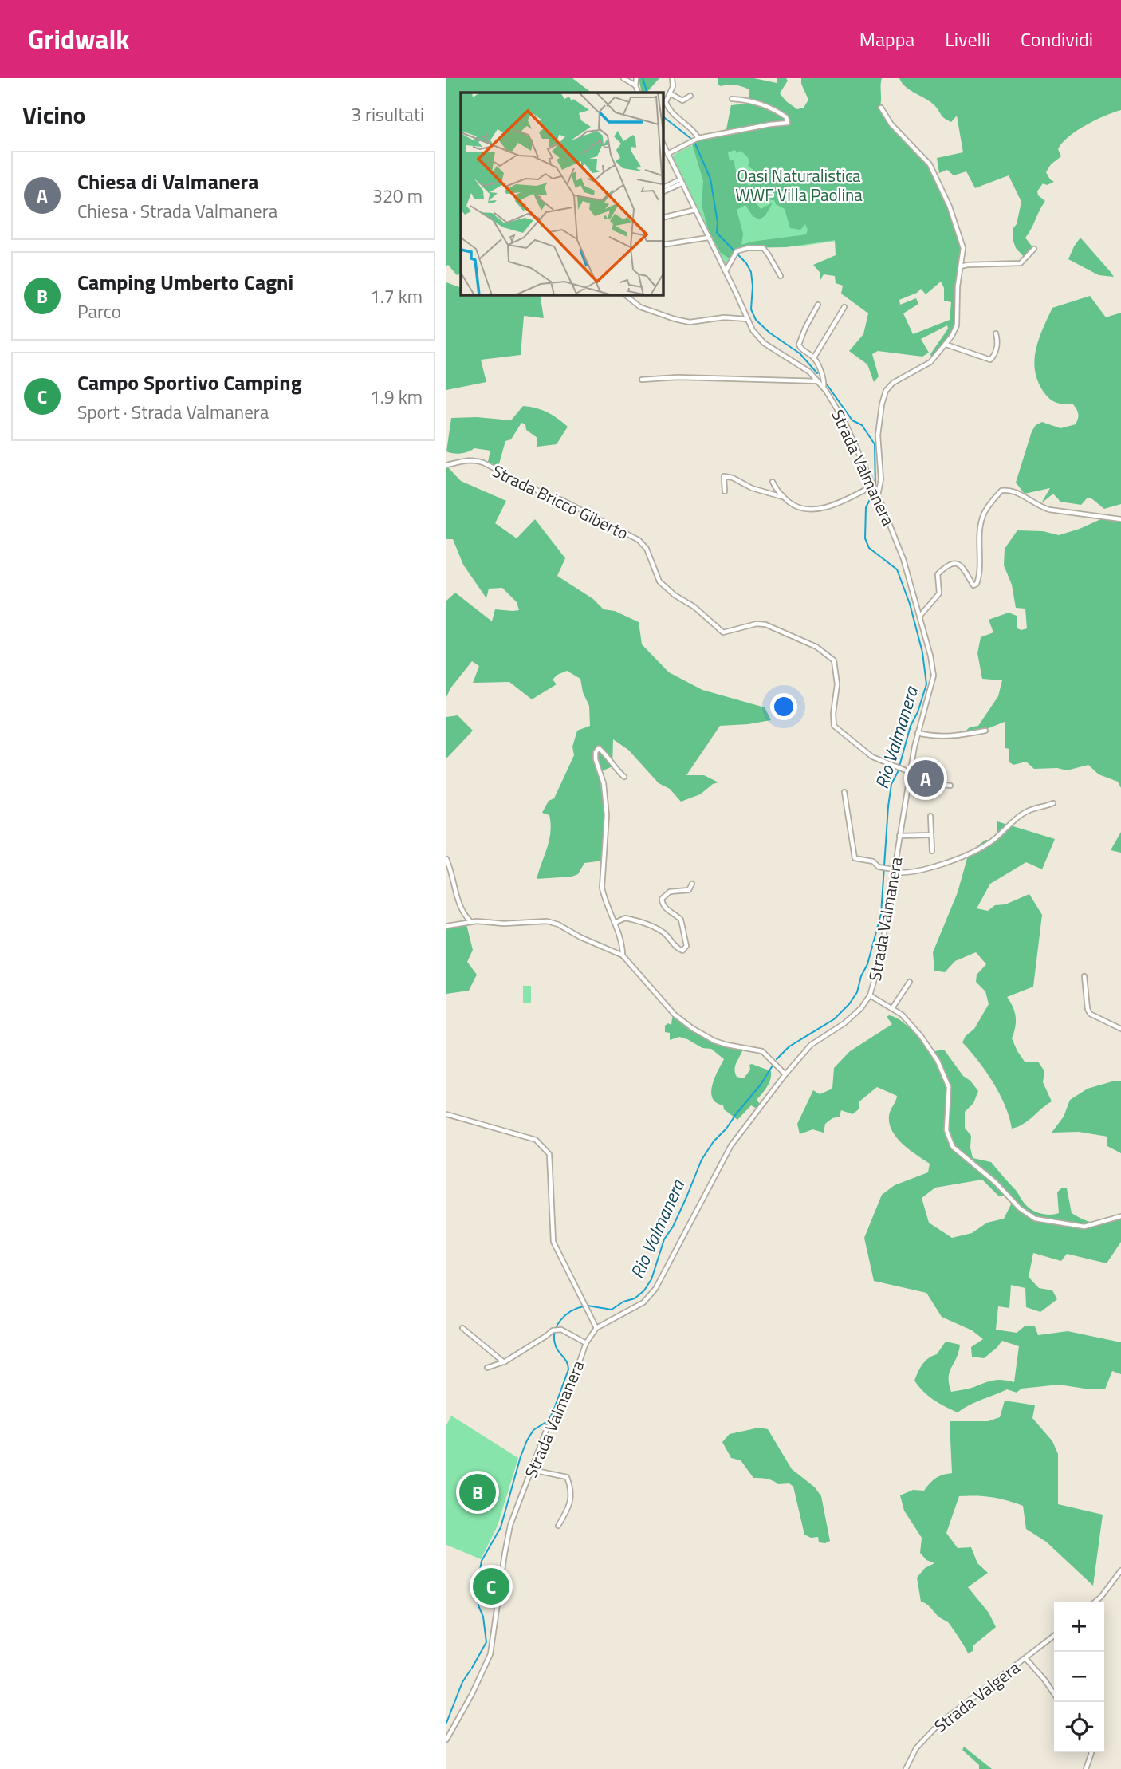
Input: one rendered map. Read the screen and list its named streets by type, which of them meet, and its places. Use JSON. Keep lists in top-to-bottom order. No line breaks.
{"streets":{"street":["Strada Valmanera","Strada Bricco Giberto","Strada Valgera"]},"crossings":[["Strada Valmanera","Strada Bricco Giberto"]],"water":["Rio Valmanera"],"parks":["Oasi Naturalistica WWF Villa Paolina"],"page":{"header":"Gridwalk","nav":["Mappa","Livelli","Condividi"],"heading":["Vicino","3 risultati"],"list":[{"mark":"A","name":"Chiesa di Valmanera","note":"Chiesa · Strada Valmanera","value":"320 m"},{"mark":"B","name":"Camping Umberto Cagni","note":"Parco","value":"1.7 km"},{"mark":"C","name":"Campo Sportivo Camping","note":"Sport · Strada Valmanera","value":"1.9 km"}],"pins":["A","B","C"],"map_buttons":["+","−"]}}
